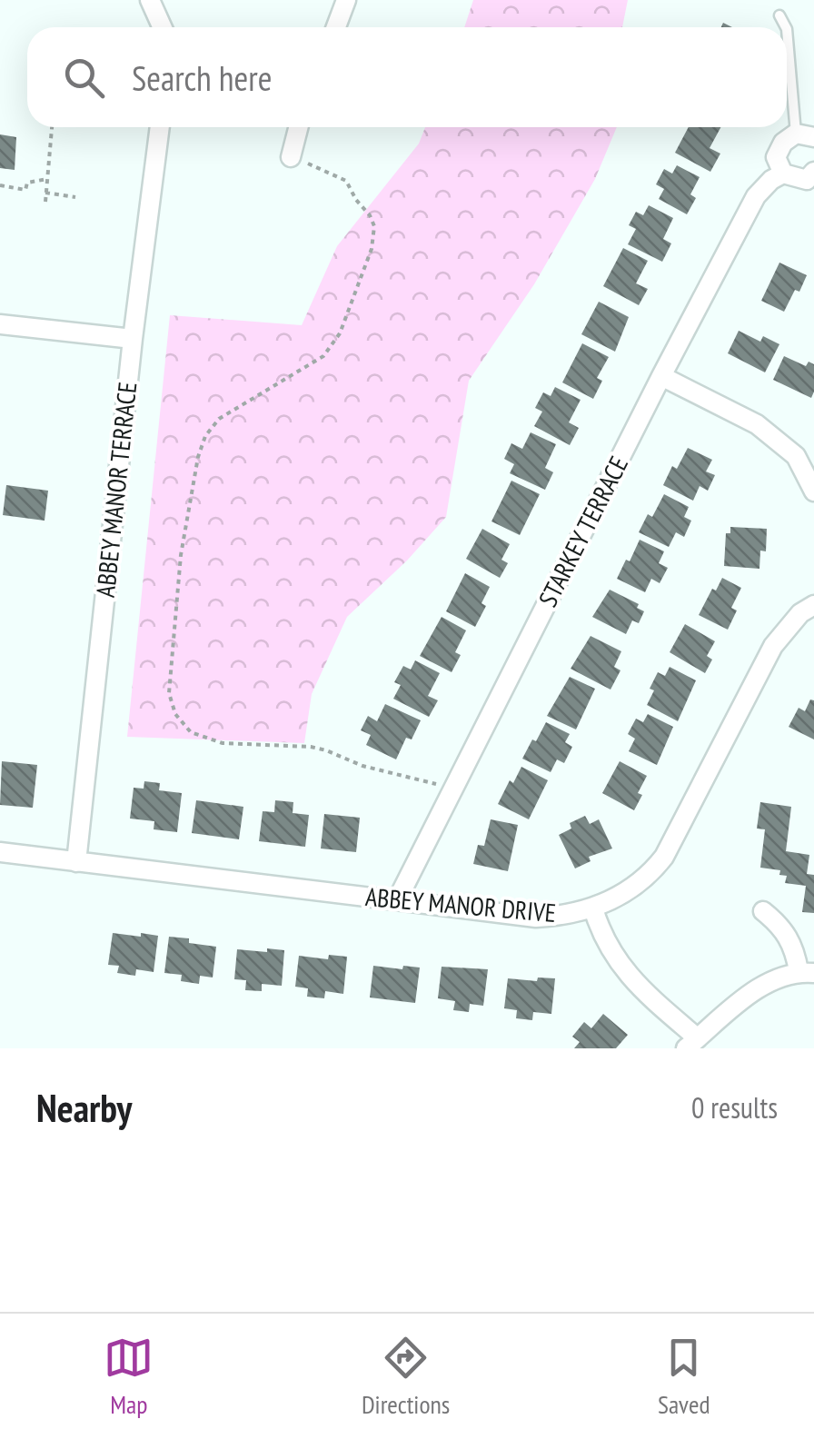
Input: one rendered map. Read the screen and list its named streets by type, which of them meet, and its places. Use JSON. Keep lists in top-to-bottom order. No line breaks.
{"streets":{"street":["ABBEY MANOR TERRACE","STARKEY TERRACE","ABBEY MANOR DRIVE"]},"crossings":[["ABBEY MANOR TERRACE","ABBEY MANOR DRIVE"],["STARKEY TERRACE","ABBEY MANOR DRIVE"]],"page":{"search":"Search here","heading":["Nearby","0 results"],"nav":["Map","Directions","Saved"]}}
